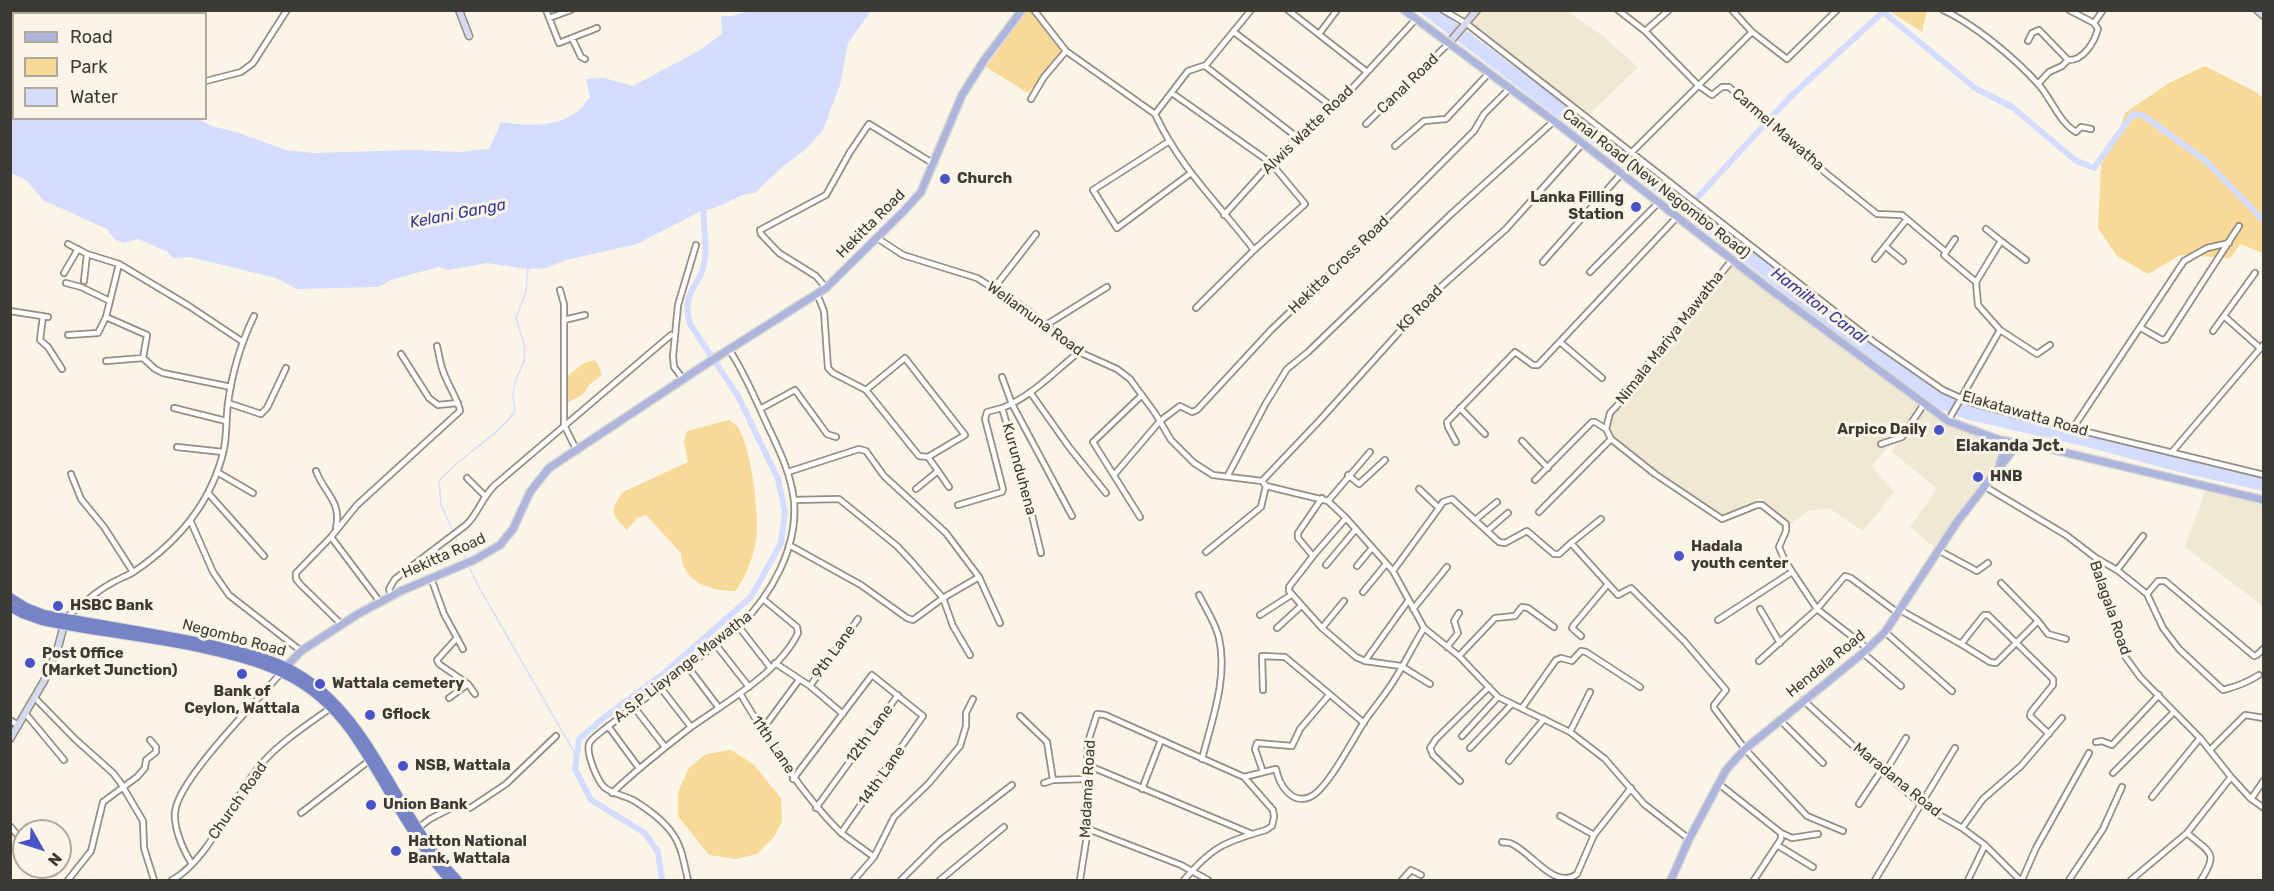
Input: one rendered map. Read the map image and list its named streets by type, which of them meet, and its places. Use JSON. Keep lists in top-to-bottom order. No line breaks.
{"streets":{"highway":["Negombo Road"],"main road":["Canal Road (New Negombo Road)","Hekitta Road","Hendala Road"],"street":["Canal Road","Alwis Watte Road","Carmel Mawatha","Hekitta Cross Road","KG Road","Weliamuna Road","Nimala Mariya Mawatha","Elakatawatta Road","Kurunduhena","Balagala Road","9th Lane","A.S.P Liayange Mawatha","12th Lane","11th Lane","14th Lane","Maradana Road","Madama Road","Church Road"]},"crossings":[["Canal Road","Canal Road (New Negombo Road)"],["Alwis Watte Road","Canal Road (New Negombo Road)"],["Canal Road (New Negombo Road)","Hekitta Cross Road"],["Canal Road (New Negombo Road)","KG Road"],["Canal Road (New Negombo Road)","Nimala Mariya Mawatha"],["Canal Road (New Negombo Road)","Hendala Road"],["Hekitta Road","Weliamuna Road"],["Hekitta Road","Negombo Road"],["Hekitta Road","A.S.P Liayange Mawatha"],["Hekitta Cross Road","Weliamuna Road"],["KG Road","Weliamuna Road"],["Weliamuna Road","Kurunduhena"],["Balagala Road","Hendala Road"],["Negombo Road","Church Road"],["Hendala Road","Maradana Road"],["12th Lane","11th Lane"],["12th Lane","14th Lane"]],"districts":["Elakanda Jct."],"water":["Kelani Ganga","Hamilton Canal"],"places":["Church","Lanka Filling Station","Arpico Daily","HNB","Hadala youth center","HSBC Bank","Post Office (Market Junction)","Bank of Ceylon, Wattala","Wattala cemetery","Gflock","NSB, Wattala","Union Bank","Hatton National Bank, Wattala"],"legend":["Road","Park","Water"],"north":"bottom right"}
